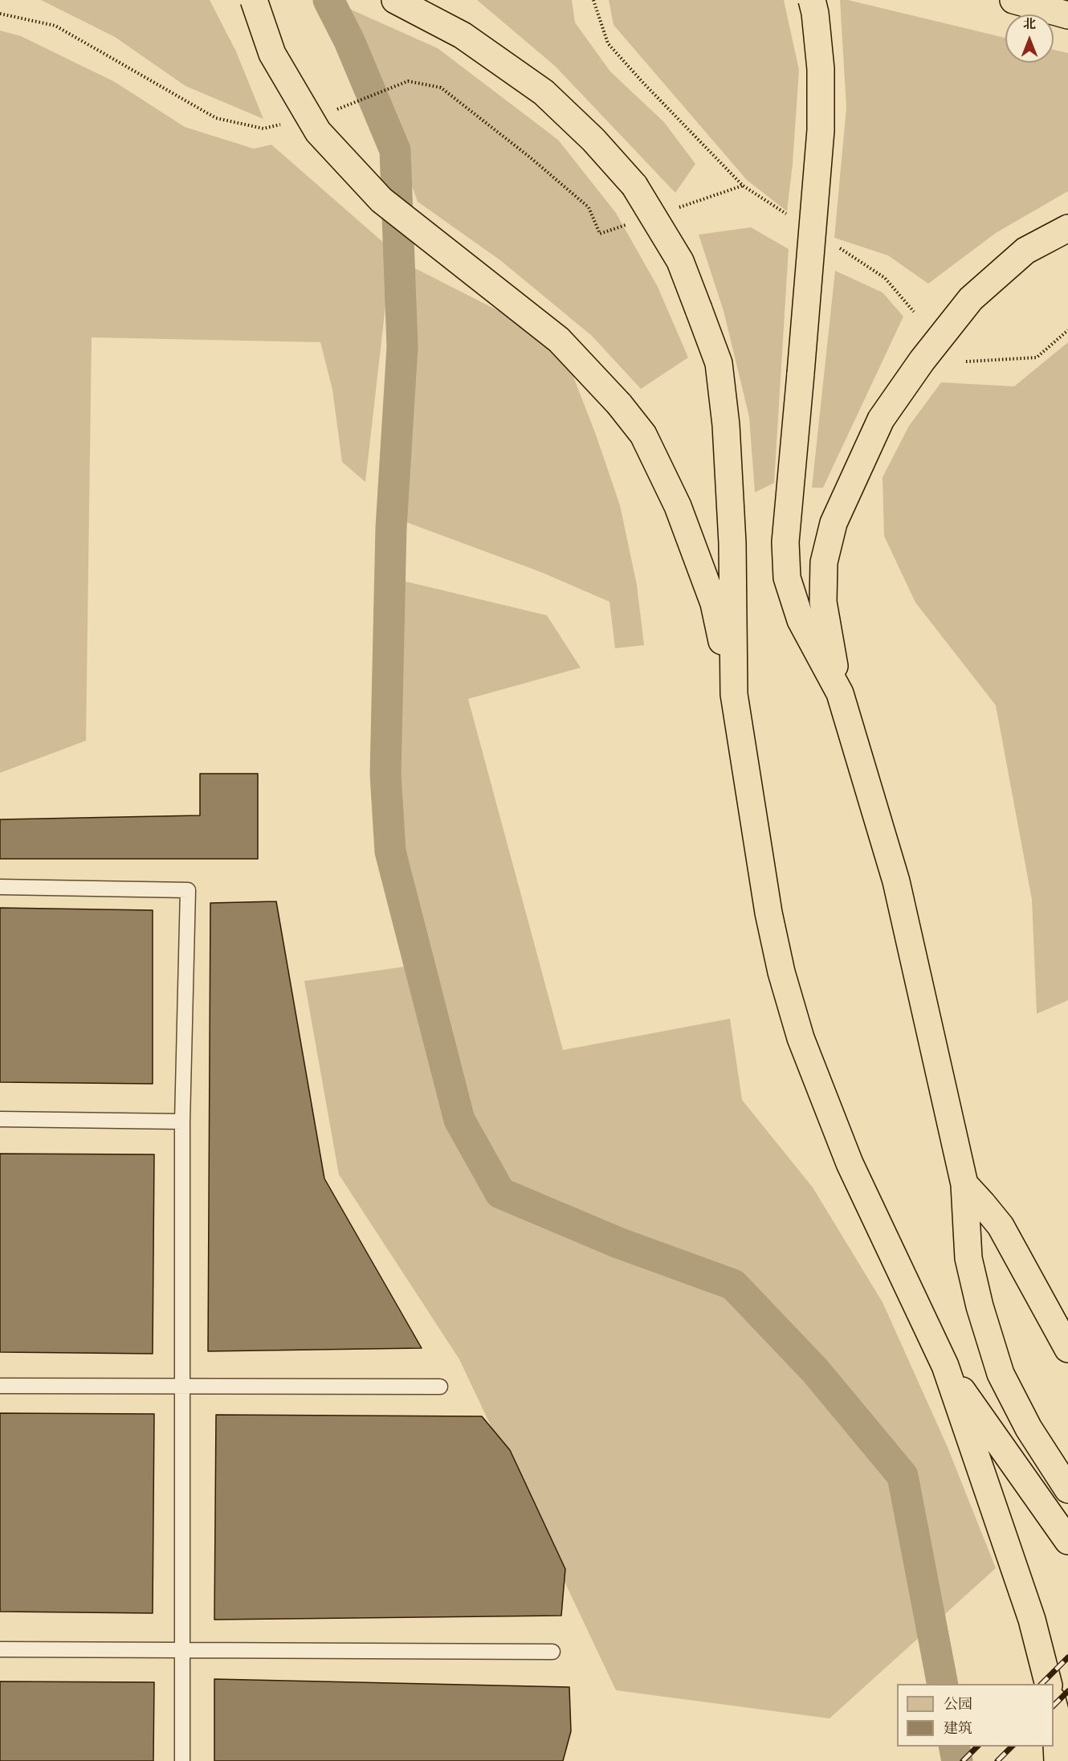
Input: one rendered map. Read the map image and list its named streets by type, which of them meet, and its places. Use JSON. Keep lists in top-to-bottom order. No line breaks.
{"legend":["公园","建筑"],"north":"top"}
